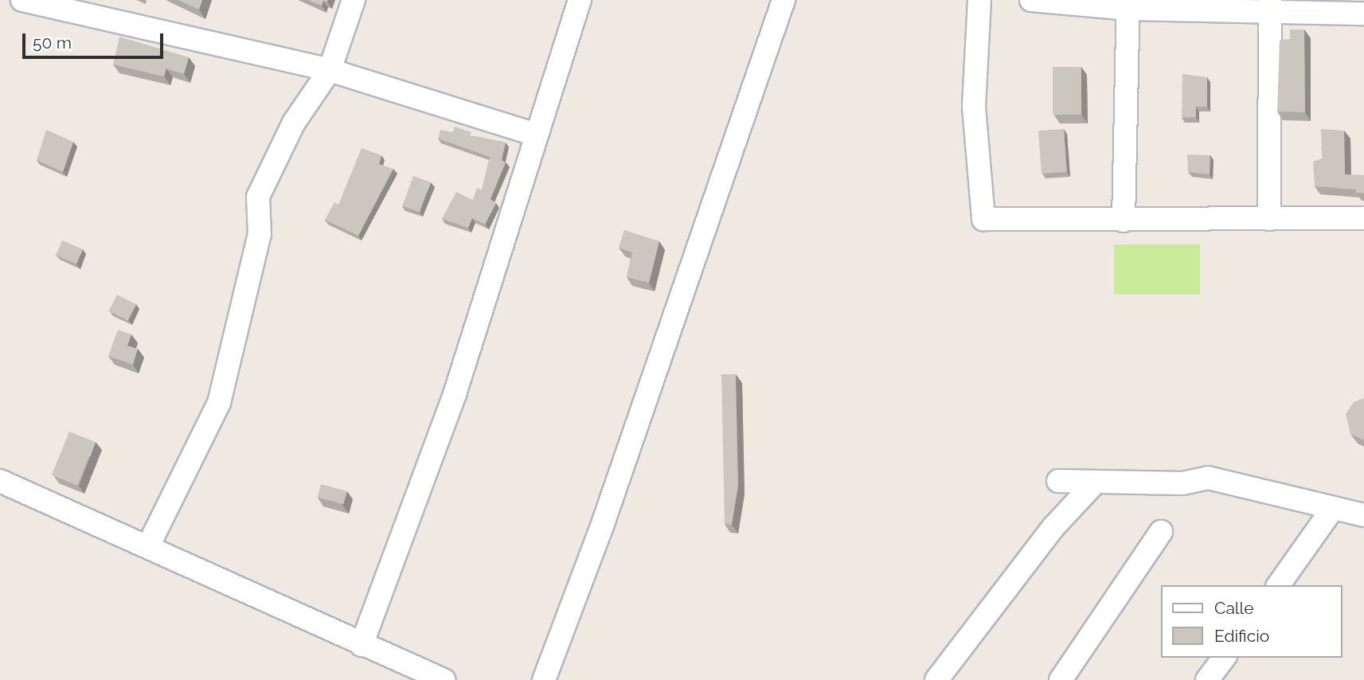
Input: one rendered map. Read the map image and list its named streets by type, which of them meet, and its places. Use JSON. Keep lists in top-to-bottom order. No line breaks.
{"legend":["Calle","Edificio"],"scale_bar":"50 m"}
